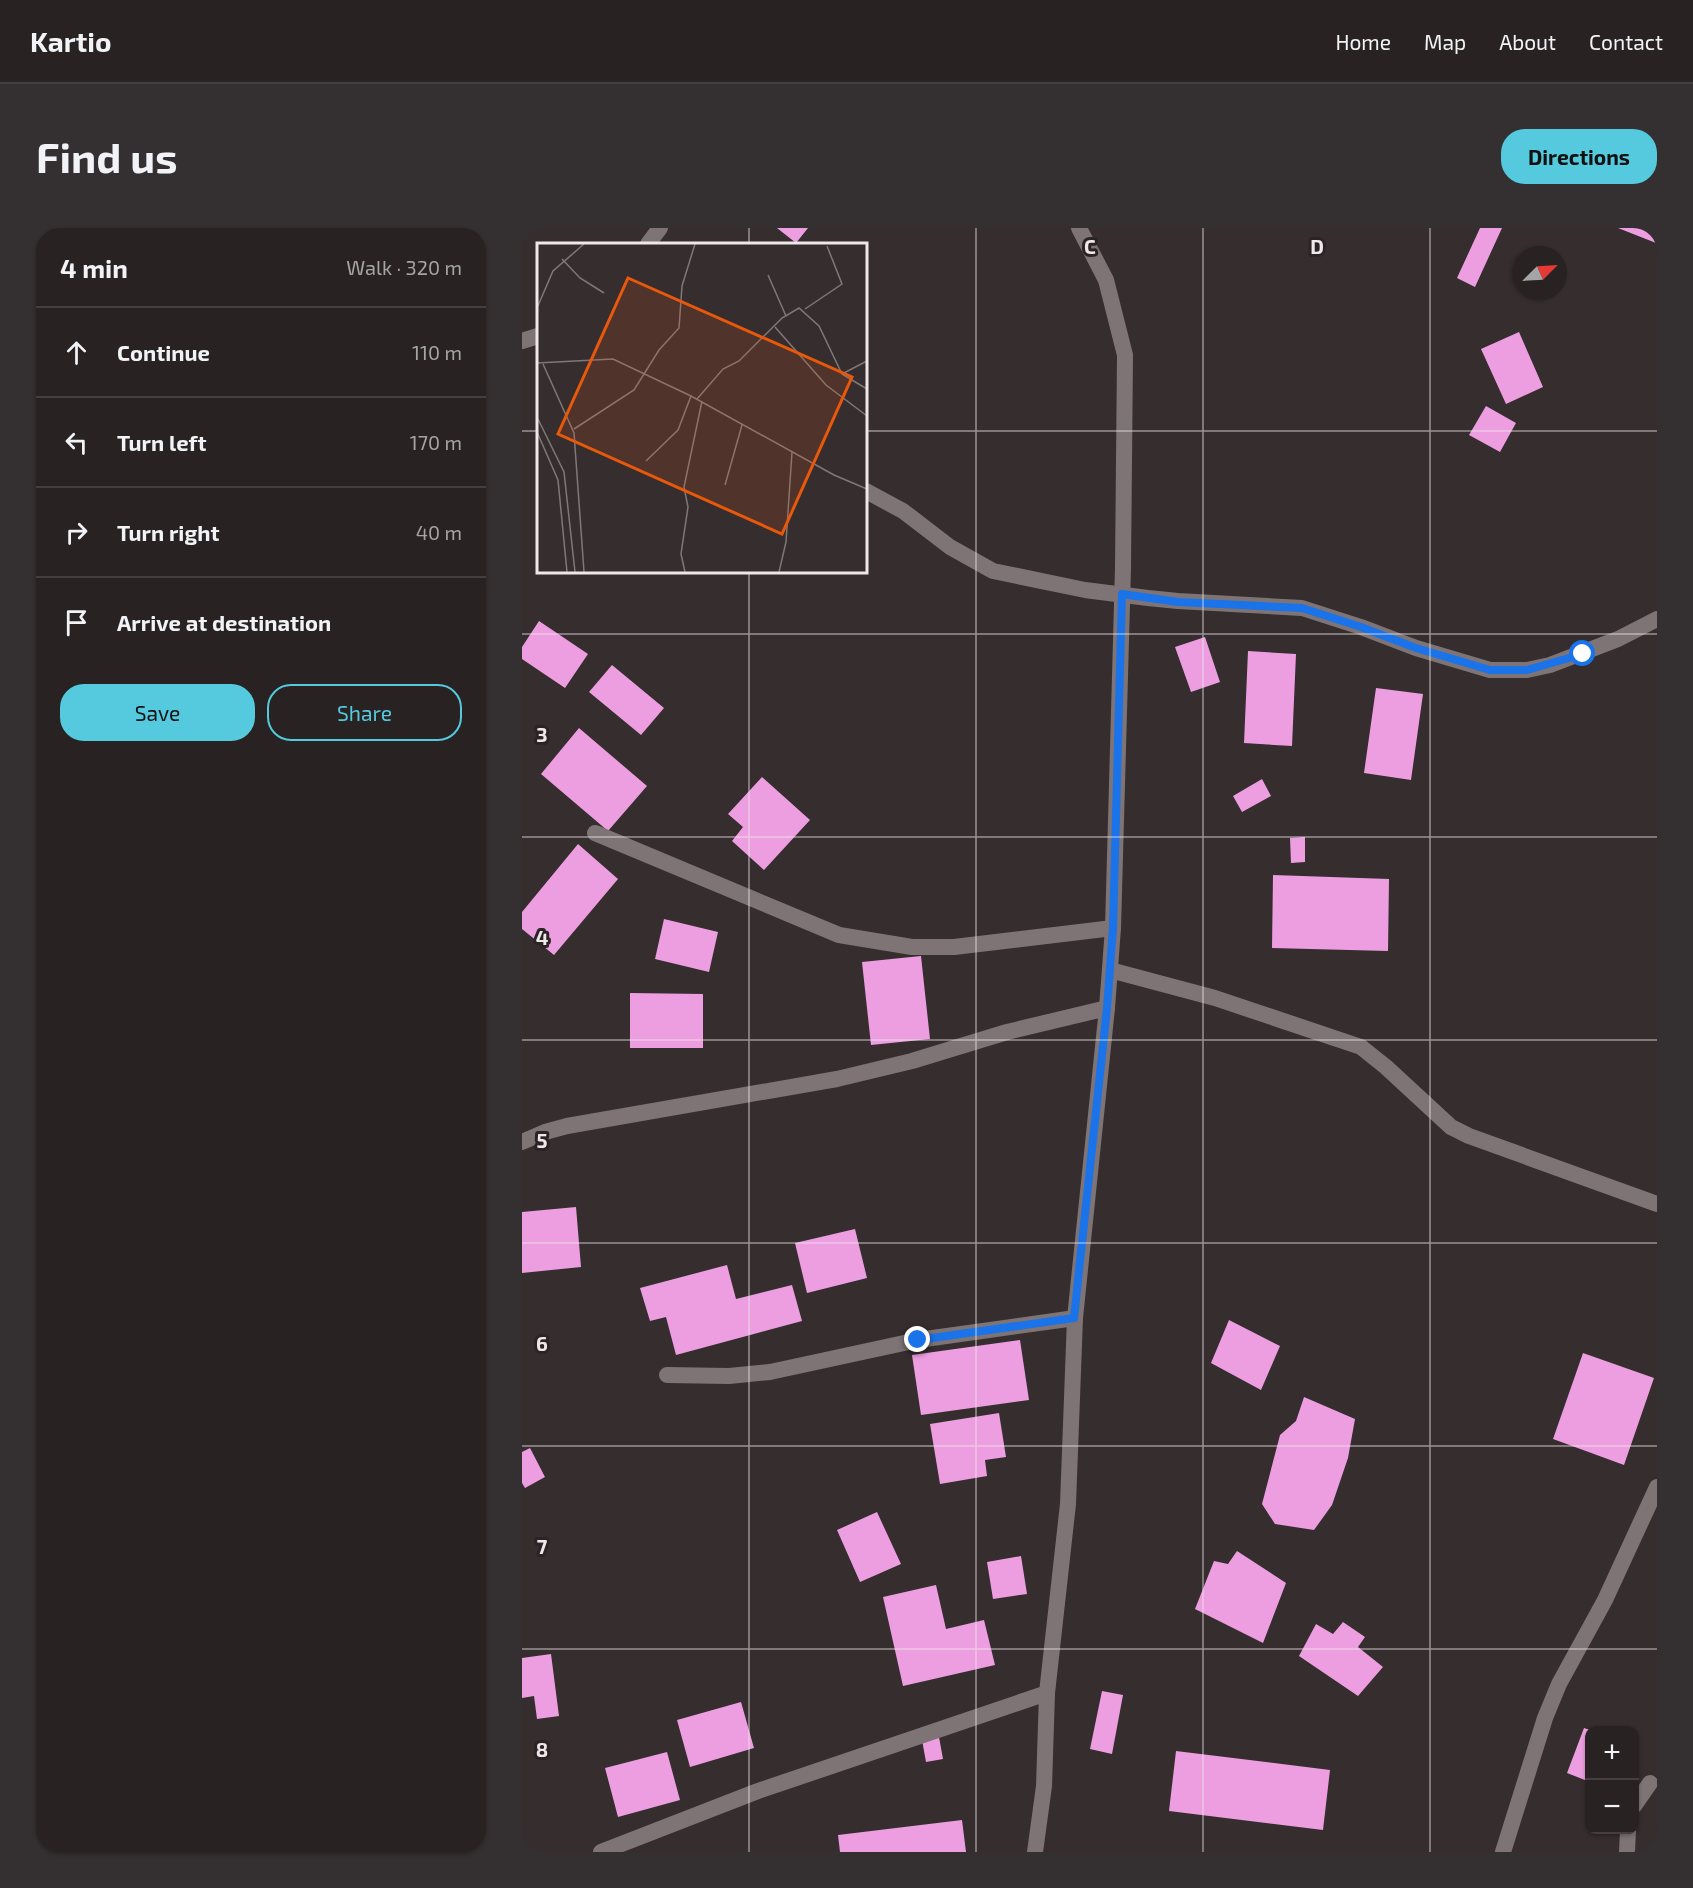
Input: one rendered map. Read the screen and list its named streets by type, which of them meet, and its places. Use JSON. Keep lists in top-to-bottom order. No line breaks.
{"north":"top right","page":{"header":"Kartio","nav":["Home","Map","About","Contact"],"buttons":["Directions",["Save","Share"]],"title":"Find us","heading":["4 min","Walk · 320 m"],"list":[["Continue","110 m"],["Turn left","170 m"],["Turn right","40 m"],"Arrive at destination"],"map_buttons":["+","−"]},"grid":{"columns":["C","D"],"rows":["3","4","5","6","7","8"]}}
